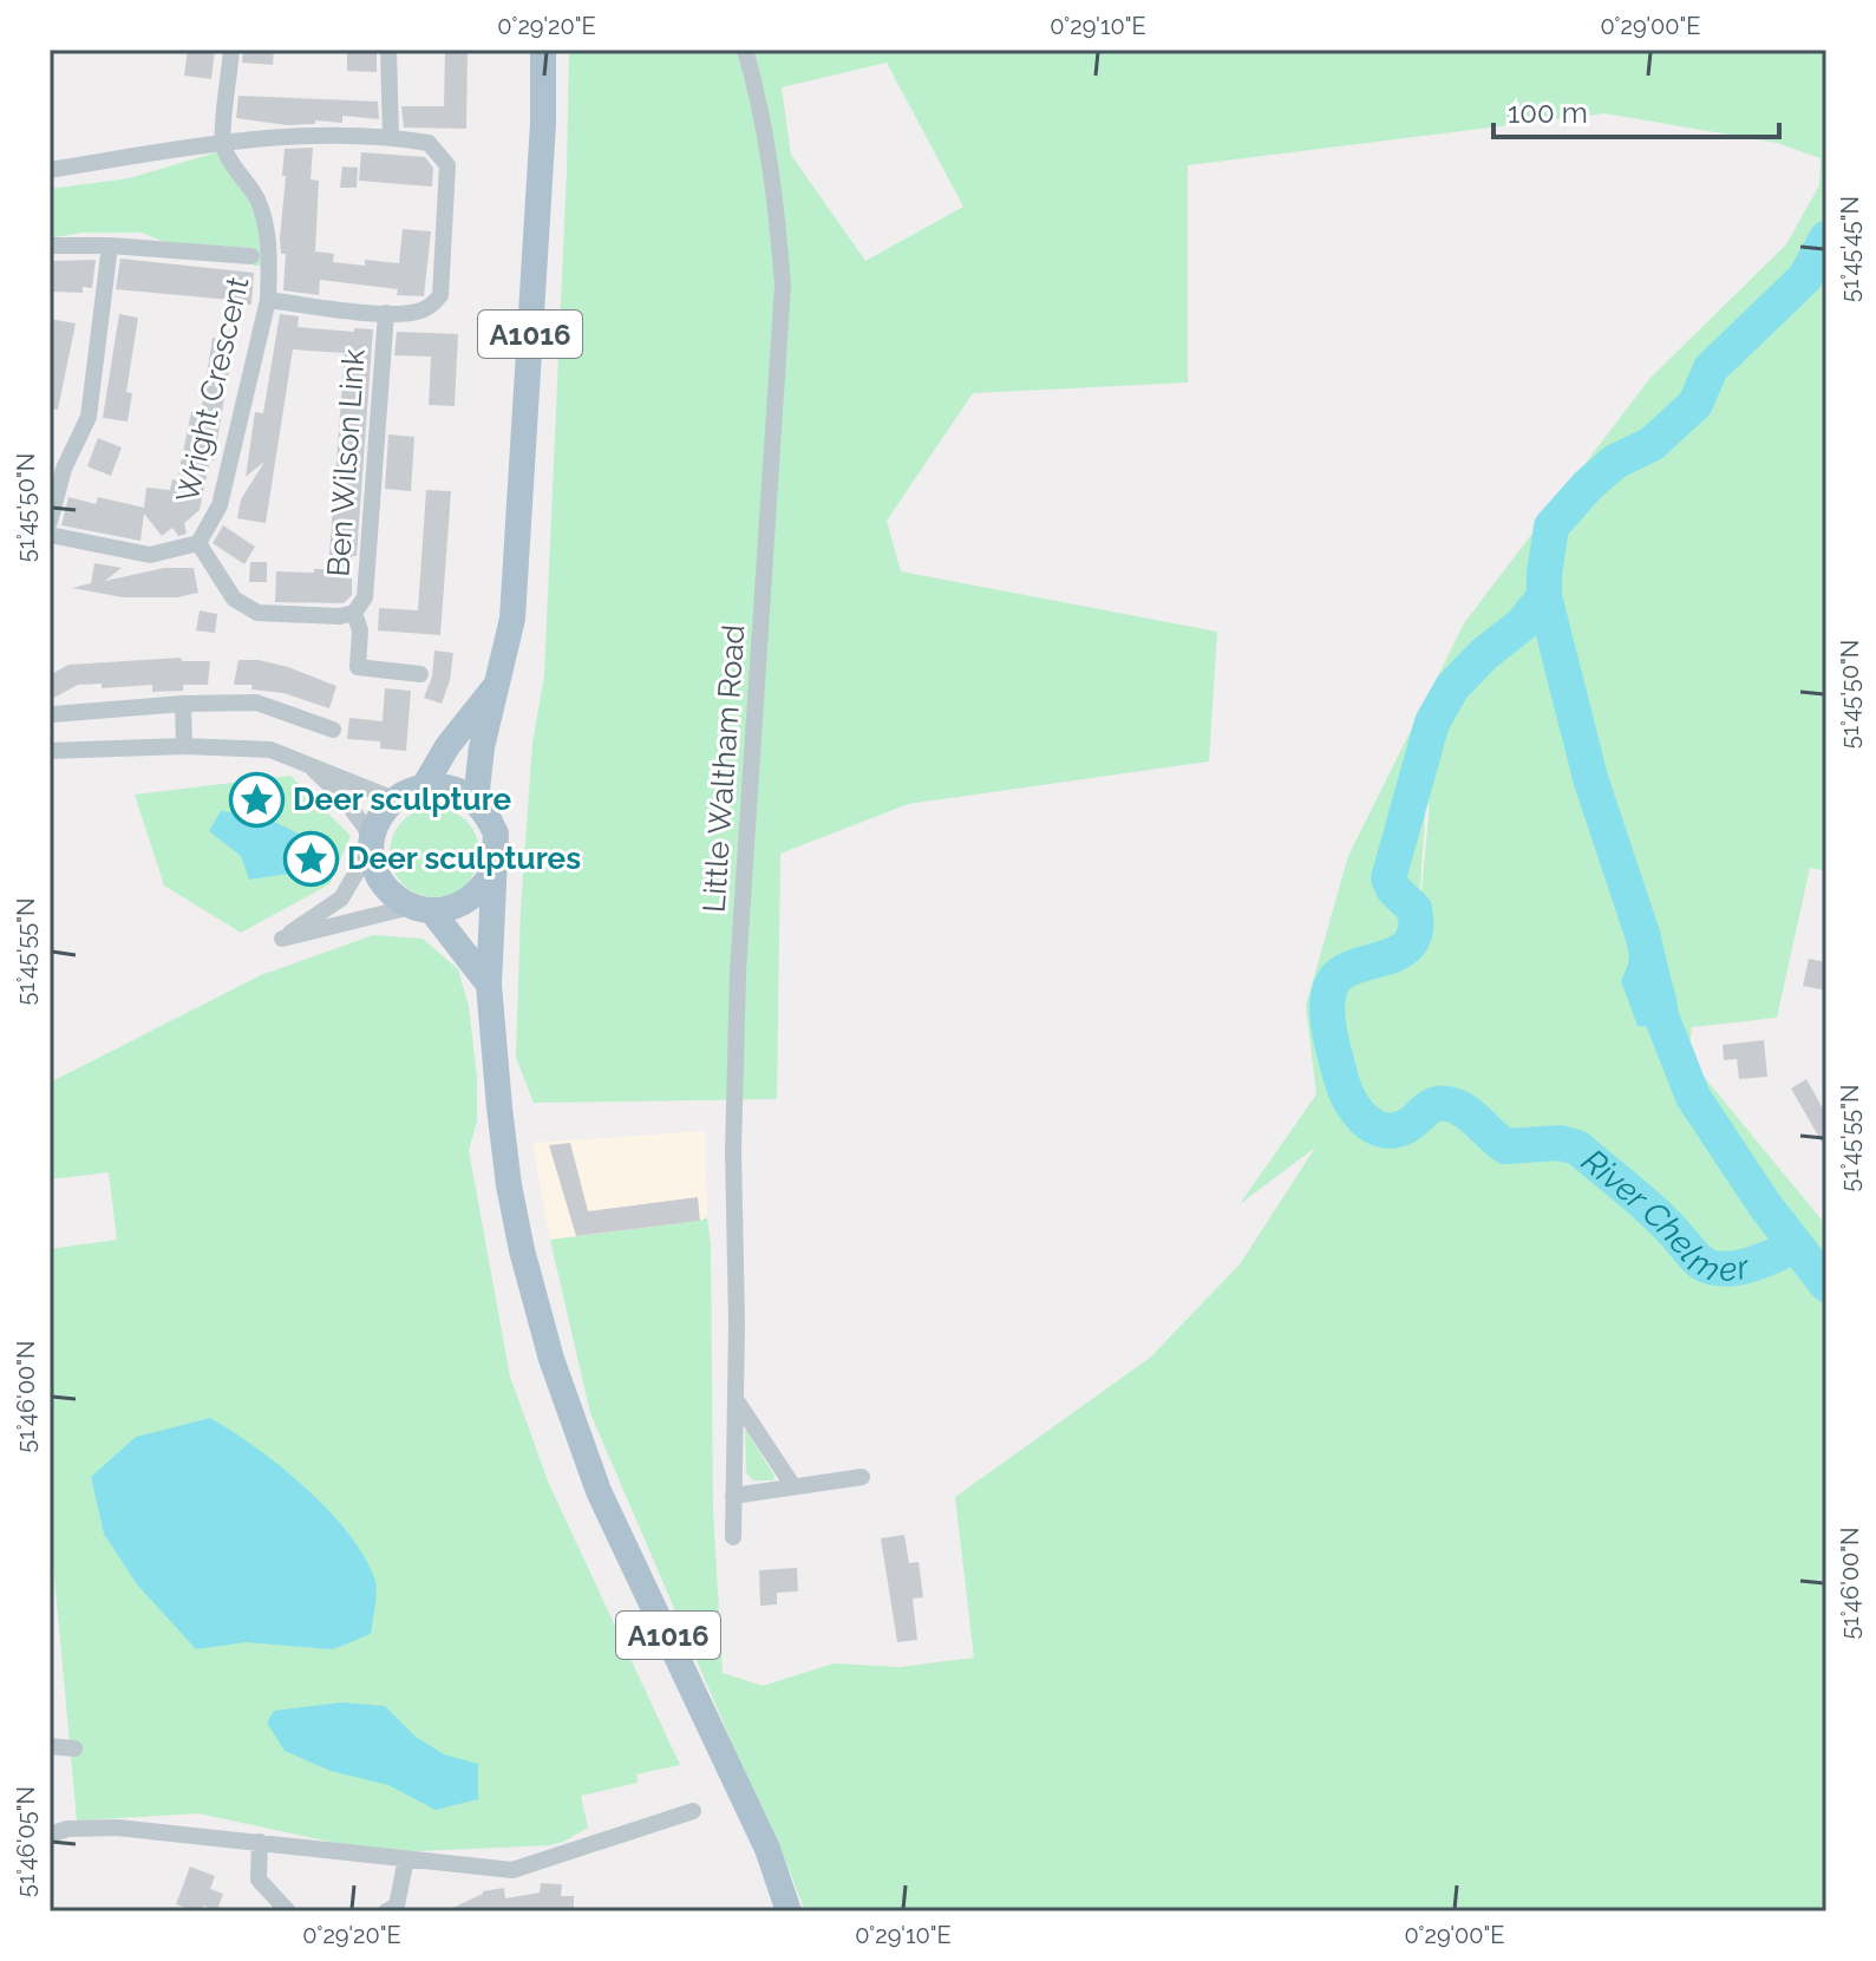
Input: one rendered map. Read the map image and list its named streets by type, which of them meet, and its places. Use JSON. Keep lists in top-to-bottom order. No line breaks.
{"streets":{"main road":["A1016"],"street":["Wright Crescent","Ben Wilson Link","Little Waltham Road"]},"crossings":[["Wright Crescent","Ben Wilson Link"]],"water":["River Chelmer"],"places":{"place":["Deer sculpture","Deer sculptures"]},"scale_bar":"100 m","coordinates":["0°29'20\"E","0°29'10\"E","0°29'00\"E","51°45'45\"N","51°45'50\"N","51°45'55\"N","51°46'00\"N","51°46'05\"N"]}
